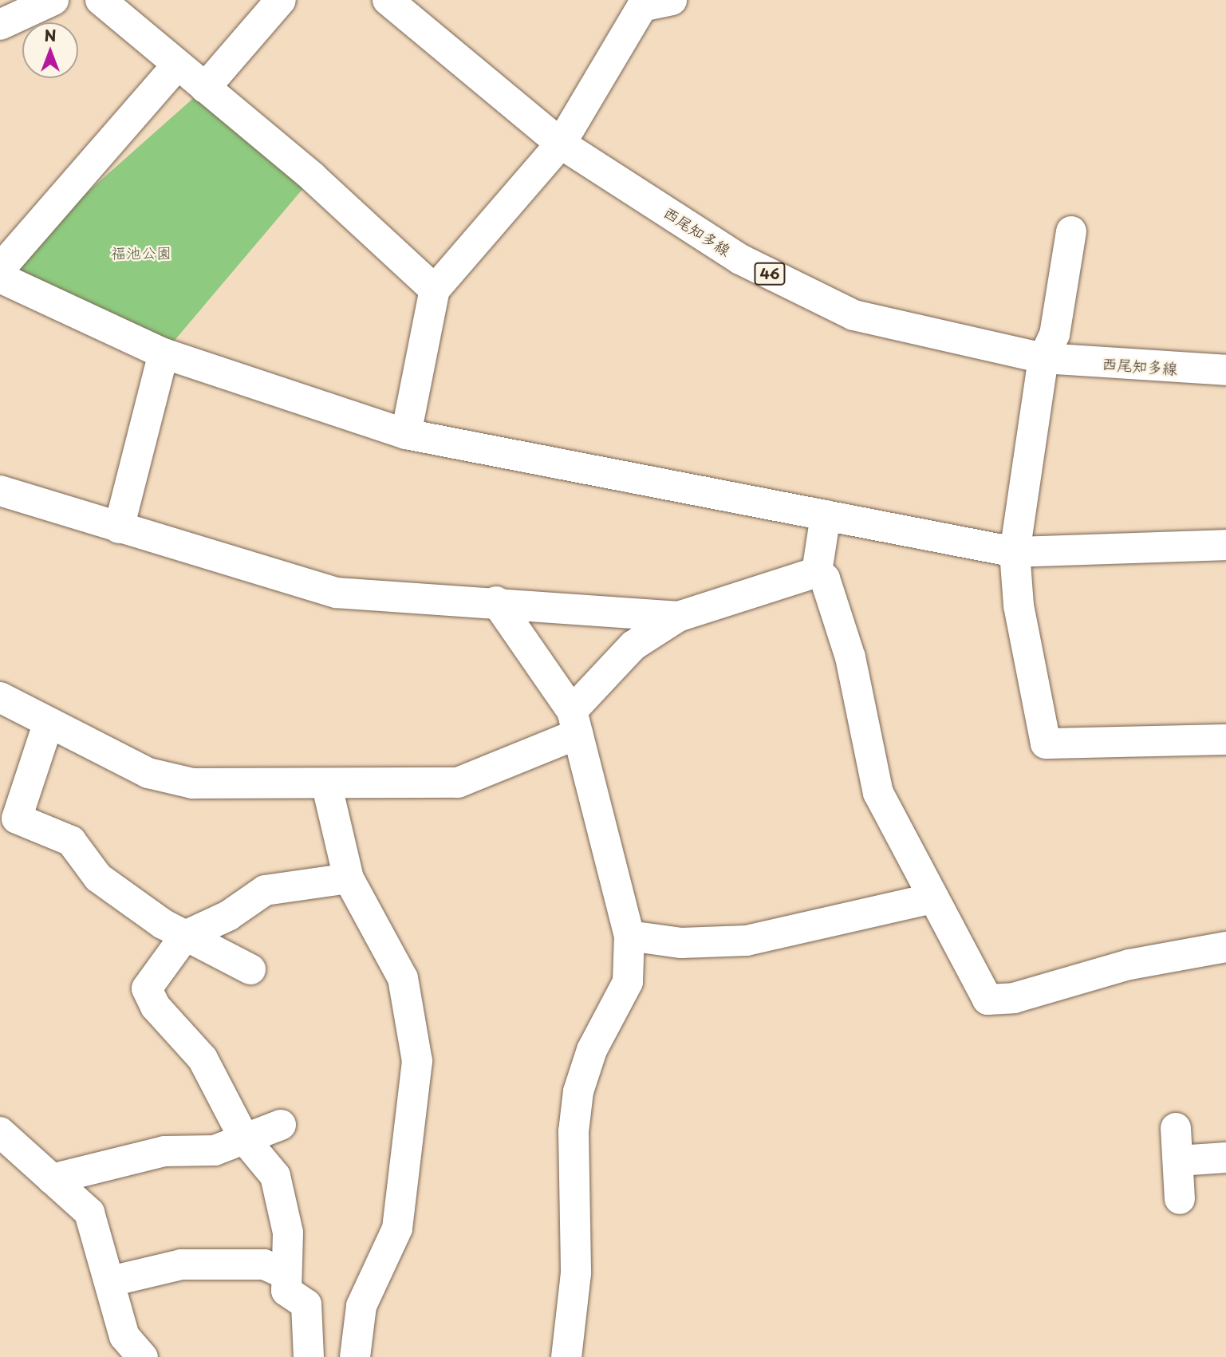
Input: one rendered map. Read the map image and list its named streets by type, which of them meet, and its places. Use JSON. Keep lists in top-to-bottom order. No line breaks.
{"streets":{"street":["西尾知多線","46"]},"parks":["福池公園"],"north":"top"}
